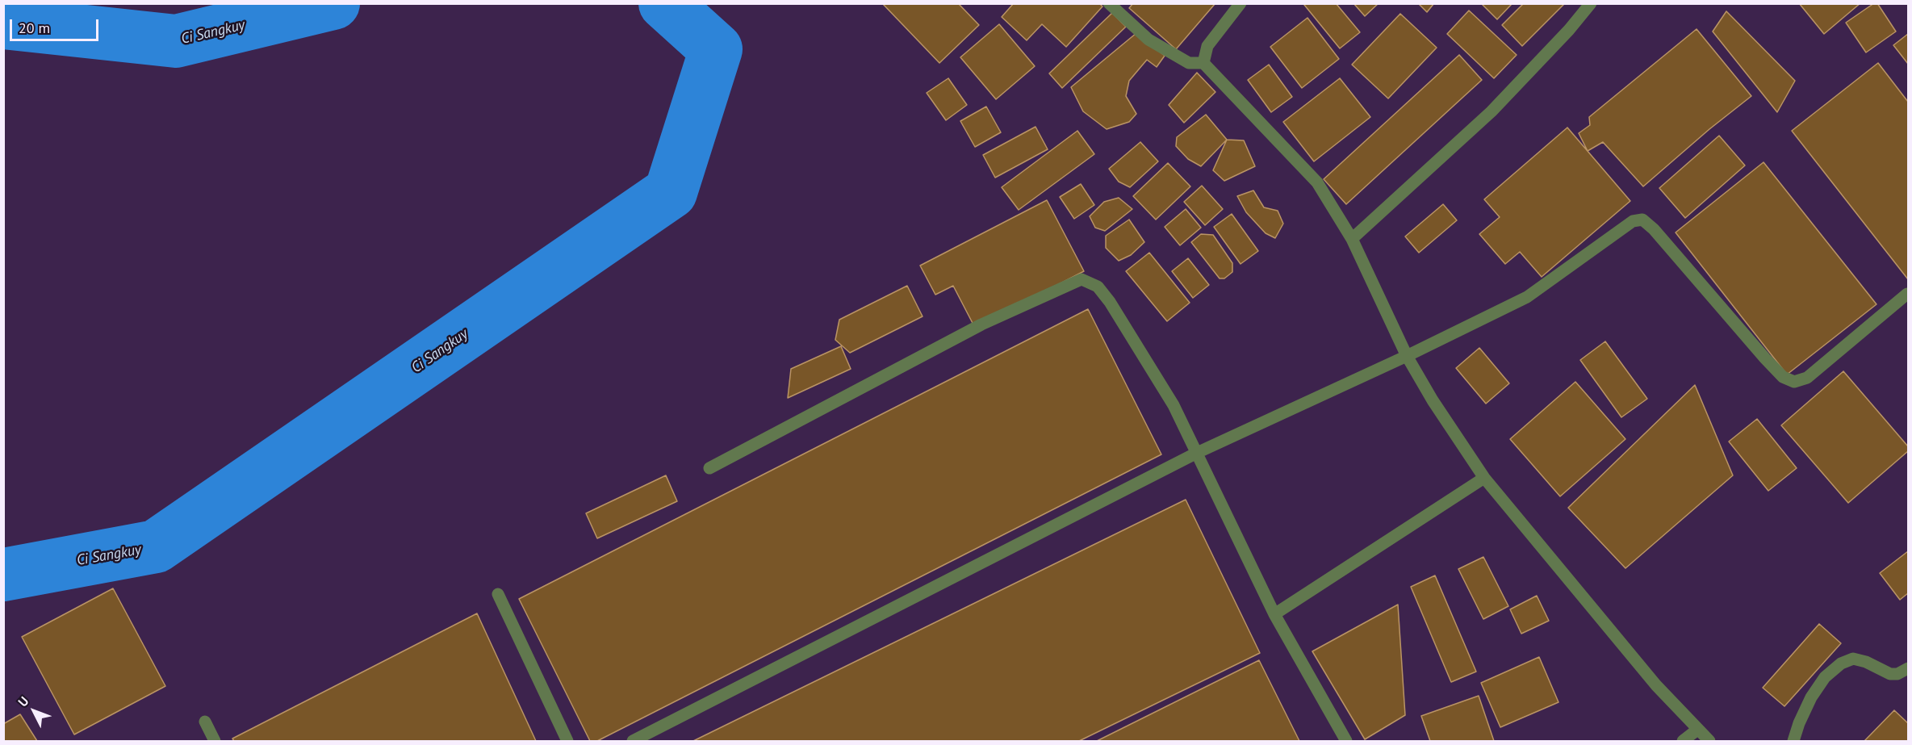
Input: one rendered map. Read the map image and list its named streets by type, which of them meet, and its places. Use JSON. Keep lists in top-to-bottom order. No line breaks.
{"water":["Ci Sangkuy"],"scale_bar":"20 m","north":"top left"}
